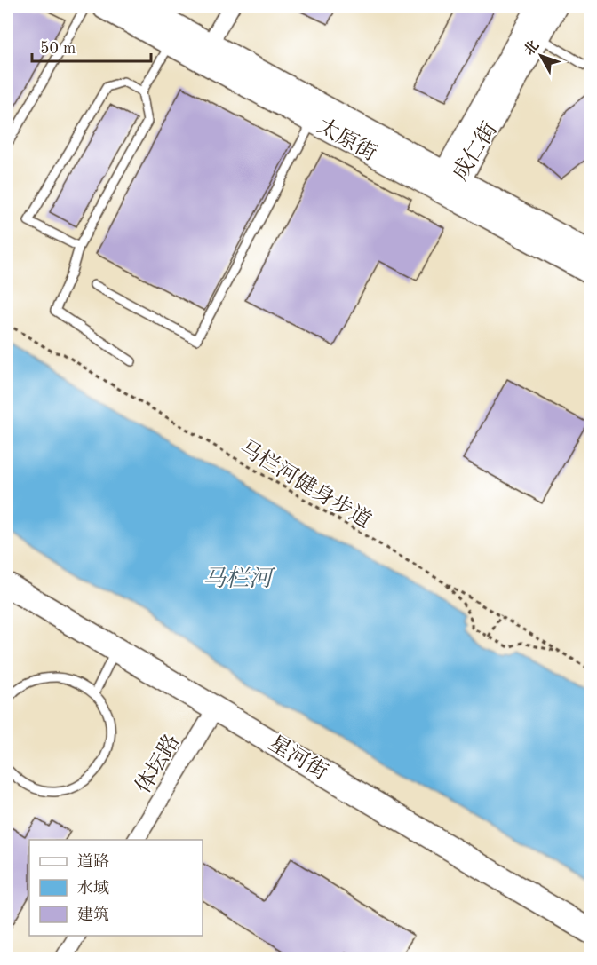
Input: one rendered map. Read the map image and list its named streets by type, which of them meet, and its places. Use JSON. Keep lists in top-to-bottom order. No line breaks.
{"streets":{"main road":["太原街","星河街"],"street":["成仁街","体坛路"],"path":["马栏河健身步道"]},"crossings":[["太原街","成仁街"],["星河街","体坛路"]],"water":["马栏河"],"legend":["道路","水域","建筑"],"scale_bar":"50 m","north":"top left"}
